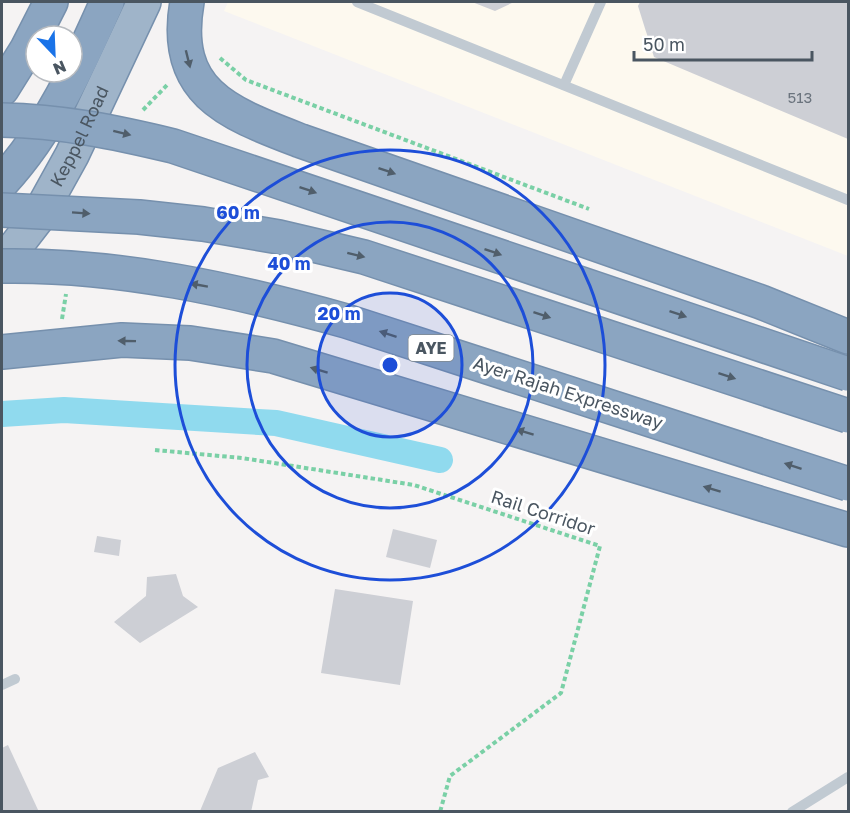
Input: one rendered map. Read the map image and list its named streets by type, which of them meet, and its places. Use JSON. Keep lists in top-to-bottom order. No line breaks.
{"streets":{"highway":["Keppel Road","AYE","Ayer Rajah Expressway"],"path":["Rail Corridor"]},"crossings":[["Keppel Road","Ayer Rajah Expressway"]],"house_numbers":["513"],"scale_bar":"50 m","north":"bottom right","rings":["60 m","40 m","20 m"]}
